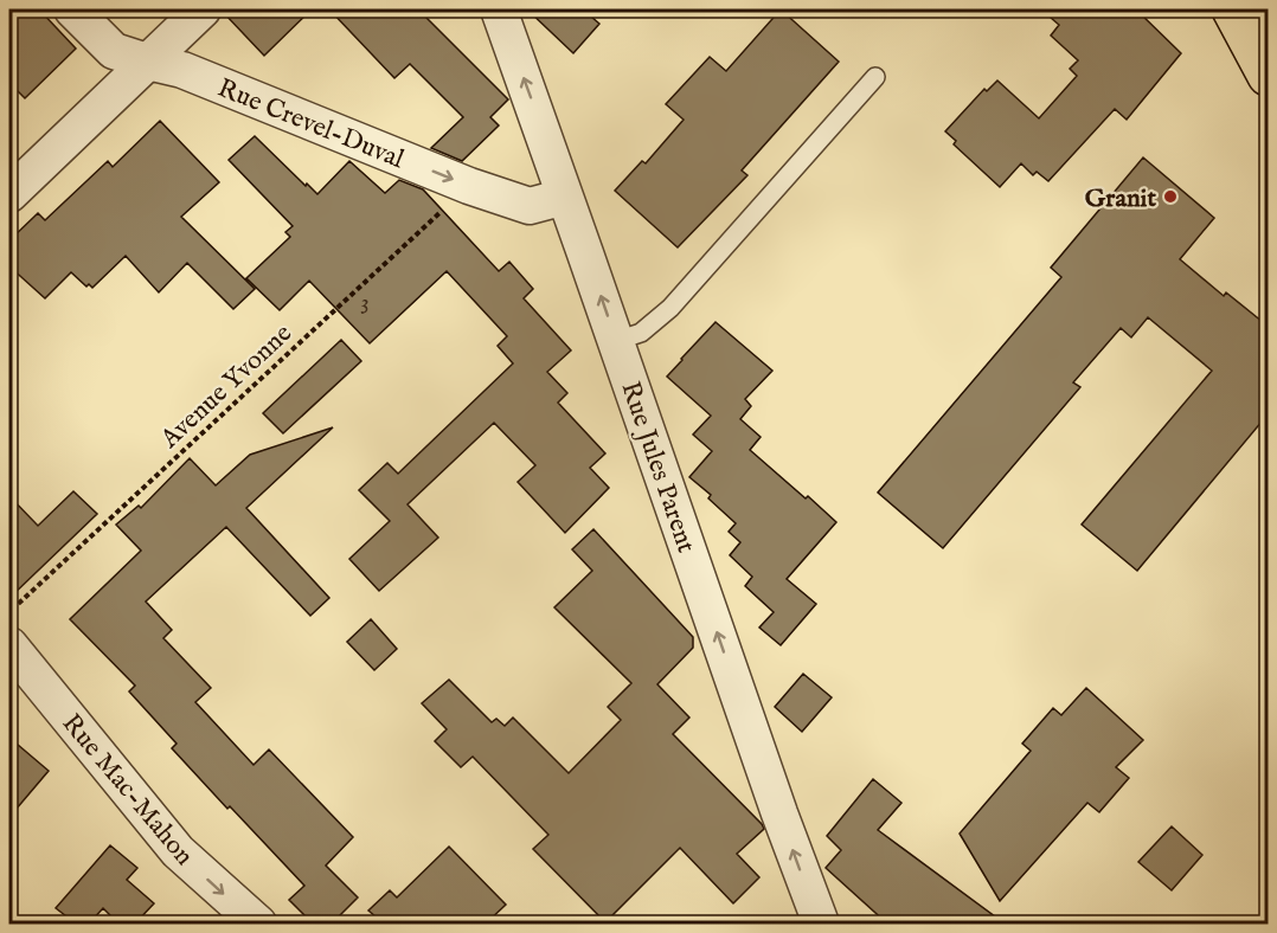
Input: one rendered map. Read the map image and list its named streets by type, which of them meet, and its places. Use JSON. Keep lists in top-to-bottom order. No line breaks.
{"streets":{"street":["Rue Crevel-Duval","Rue Jules Parent","Rue Mac-Mahon"],"path":["Avenue Yvonne"]},"crossings":[["Rue Crevel-Duval","Avenue Yvonne"],["Rue Crevel-Duval","Rue Jules Parent"]],"one_way":["Rue Crevel-Duval","Rue Jules Parent","Rue Mac-Mahon"],"places":["Granit"],"house_numbers":["3"]}
